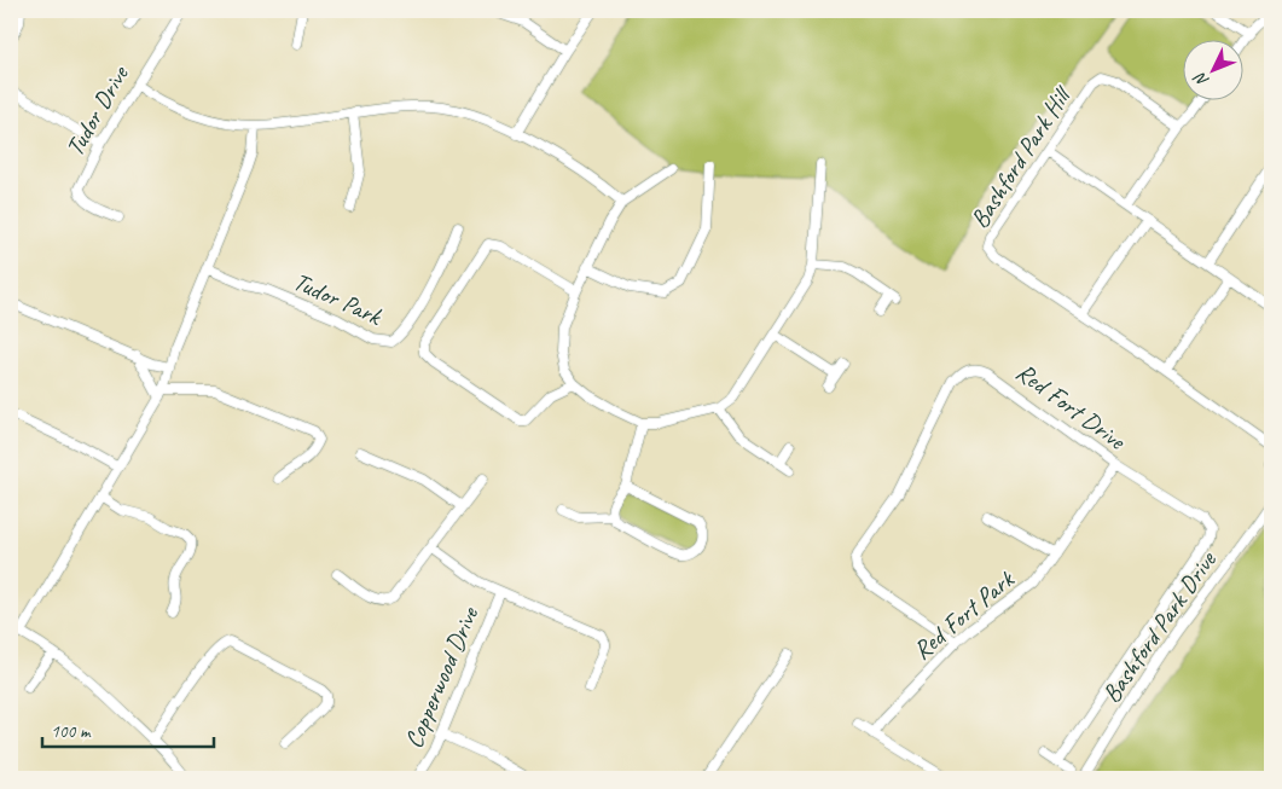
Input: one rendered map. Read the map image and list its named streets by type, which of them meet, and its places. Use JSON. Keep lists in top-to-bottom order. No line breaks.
{"streets":{"street":["Tudor Drive","Bashford Park Hill","Tudor Park","Red Fort Drive","Red Fort Park","Bashford Park Drive","Copperwood Drive"]},"crossings":[["Red Fort Drive","Red Fort Park"]],"scale_bar":"100 m","north":"bottom left"}
